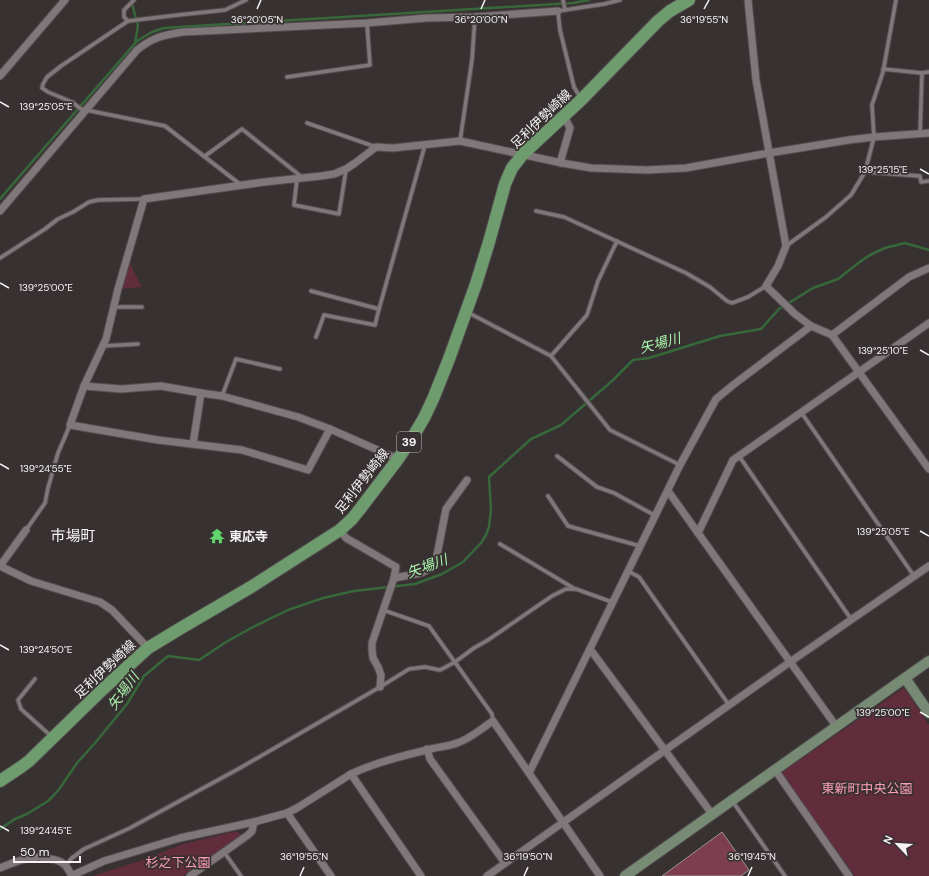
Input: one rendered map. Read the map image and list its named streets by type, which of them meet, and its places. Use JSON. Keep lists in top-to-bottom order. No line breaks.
{"streets":{"main road":["足利伊勢崎線","39"]},"districts":["市場町"],"water":["矢場川"],"parks":["東新町中央公園","杉之下公園"],"places":{"temple":["東応寺"]},"scale_bar":"50 m","north":"top left","coordinates":["36°20'05\"N","36°20'00\"N","36°19'55\"N","139°25'05\"E","139°25'15\"E","139°25'00\"E","139°25'10\"E","139°24'55\"E","139°24'50\"E","139°24'45\"E","36°19'50\"N","36°19'45\"N"]}
